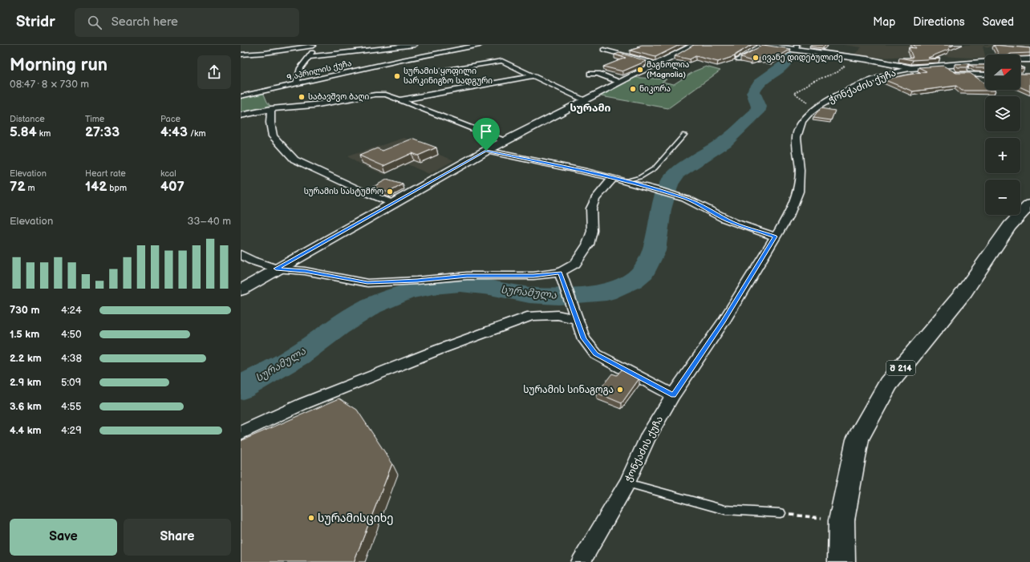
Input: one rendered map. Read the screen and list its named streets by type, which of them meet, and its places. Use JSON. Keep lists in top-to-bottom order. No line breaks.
{"streets":{"main road":["შ 214"],"street":["9 აპრილის ქუჩა","ჭონქაძის ქუჩა"]},"districts":["სურამი"],"water":["სურამულა"],"places":["ივანე დიდებულიძე","მაგნოლია (Magnolia)","სურამის ყოფილი სარკინიგზო სადგური","ნიკორა","საბავშვო ბაღი","სურამის სასტუმრო","სურამის სინაგოგა","სურამისციხე"],"north":"right","page":{"header":"Stridr","search":"Search here","nav":["Map","Directions","Saved"],"heading":["Morning run","08:47 · 8 × 730 m"],"map_buttons":["+","−"],"stats":[["Distance","5.84 km"],["Time","27:33"],["Pace","4:43 /km"],["Elevation","72 m"],["Heart rate","142 bpm"],["kcal","407"]],"chart":["Elevation","33–40 m"],"list":[{"name":"730 m","note":"4:24"},{"name":"1.5 km","note":"4:50"},{"name":"2.2 km","note":"4:38"},{"name":"2.9 km","note":"5:09"},{"name":"3.6 km","note":"4:55"},{"name":"4.4 km","note":"4:29"}],"buttons":["Save","Share"]}}
